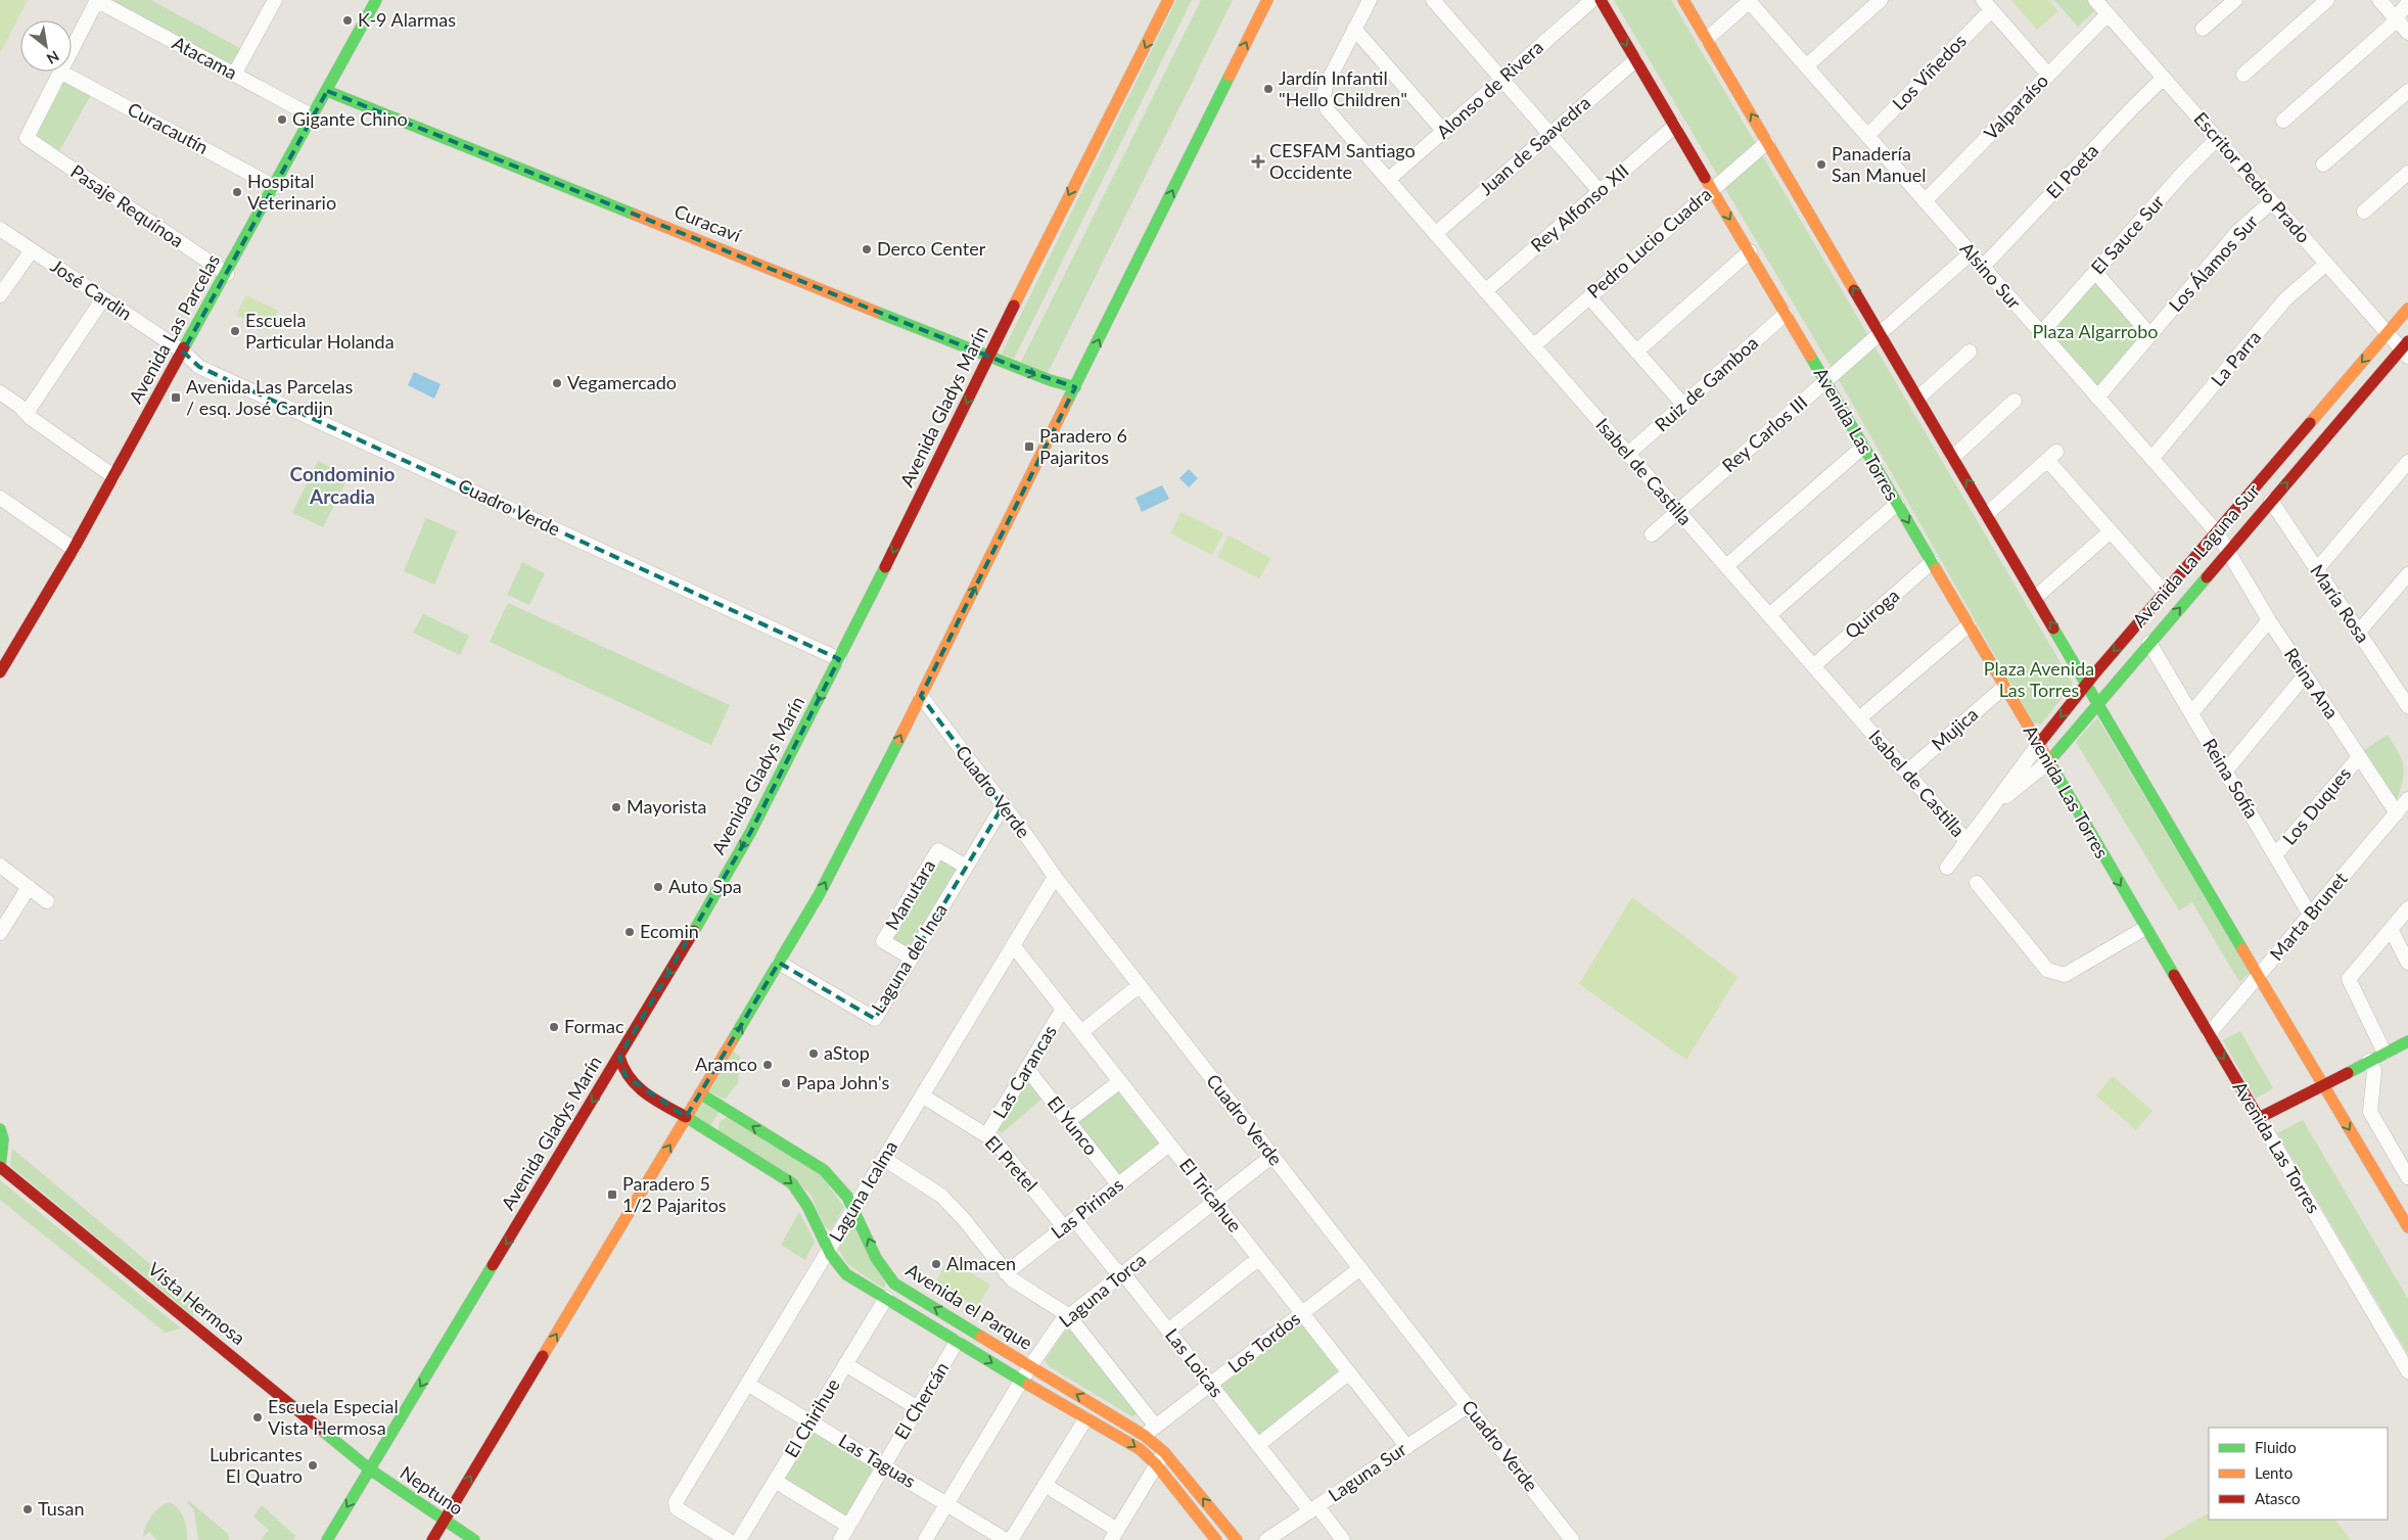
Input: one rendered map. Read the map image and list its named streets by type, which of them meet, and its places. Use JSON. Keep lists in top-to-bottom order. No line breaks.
{"streets":{"street":["Atacama","Los Viñedos","Alonso de Rivera","Valparaíso","Curacautín","Juan de Saavedra","El Poeta","Escritor Pedro Prado","Pasaje Requínoa","Rey Alfonso XII","Curacaví","El Sauce Sur","Pedro Lucio Cuadra","Los Álamos Sur","Alsino Sur","José Cardin","Avenida Las Parcelas","La Parra","Ruiz de Gamboa","Avenida Gladys Marín","Rey Carlos III","Avenida Las Torres","Isabel de Castilla","Cuadro Verde","Avenida La Laguna Sur","María Rosa","Quiroga","Reina Ana","Mujica","Reina Sofía","Los Duques","Manutara","Marta Brunet","Laguna del Inca","Las Carancas","El Yunco","El Pretel","Laguna Icalma","El Tricahue","Las Pirinas","Laguna Torca","Vista Hermosa","Avenida el Parque","Los Tordos","Las Loicas","El Chercán","El Chirihue","Las Taguas","Laguna Sur","Neptuno"]},"crossings":[["Atacama","Avenida Las Parcelas"],["Los Viñedos","Alsino Sur"],["Alonso de Rivera","Isabel de Castilla"],["Valparaíso","Escritor Pedro Prado"],["Valparaíso","Alsino Sur"],["Curacautín","Pasaje Requínoa"],["Curacautín","Avenida Las Parcelas"],["Juan de Saavedra","Avenida Las Torres"],["Juan de Saavedra","Isabel de Castilla"],["El Poeta","Escritor Pedro Prado"],["El Poeta","Alsino Sur"],["Escritor Pedro Prado","El Sauce Sur"],["Escritor Pedro Prado","Los Álamos Sur"],["Escritor Pedro Prado","La Parra"],["Escritor Pedro Prado","Avenida La Laguna Sur"],["Pasaje Requínoa","Avenida Las Parcelas"],["Rey Alfonso XII","Avenida Las Torres"],["Rey Alfonso XII","Isabel de Castilla"],["Curacaví","Avenida Las Parcelas"],["Curacaví","Avenida Gladys Marín"],["El Sauce Sur","Alsino Sur"],["Pedro Lucio Cuadra","Avenida Las Torres"],["Pedro Lucio Cuadra","Isabel de Castilla"],["Los Álamos Sur","Alsino Sur"],["Alsino Sur","La Parra"],["Alsino Sur","Rey Carlos III"],["Alsino Sur","Avenida La Laguna Sur"],["Alsino Sur","Reina Ana"],["José Cardin","Avenida Las Parcelas"],["José Cardin","Cuadro Verde"],["Avenida Las Parcelas","Cuadro Verde"],["Ruiz de Gamboa","Avenida Las Torres"],["Ruiz de Gamboa","Isabel de Castilla"],["Avenida Gladys Marín","Cuadro Verde"],["Avenida Gladys Marín","Vista Hermosa"],["Avenida Gladys Marín","Avenida el Parque"],["Avenida Gladys Marín","Neptuno"],["Rey Carlos III","Avenida Las Torres"],["Rey Carlos III","Isabel de Castilla"],["Avenida Las Torres","Avenida La Laguna Sur"],["Avenida Las Torres","Quiroga"],["Avenida Las Torres","Mujica"],["Avenida Las Torres","Marta Brunet"],["Isabel de Castilla","Avenida La Laguna Sur"],["Isabel de Castilla","Quiroga"],["Isabel de Castilla","Mujica"],["Cuadro Verde","Laguna del Inca"],["Cuadro Verde","Laguna Icalma"],["Cuadro Verde","Laguna Torca"],["Cuadro Verde","Los Tordos"],["Cuadro Verde","Laguna Sur"],["Avenida La Laguna Sur","María Rosa"],["Avenida La Laguna Sur","Reina Ana"],["Avenida La Laguna Sur","Reina Sofía"],["Reina Ana","Los Duques"],["Reina Ana","Marta Brunet"],["Reina Sofía","Los Duques"],["Reina Sofía","Marta Brunet"],["Manutara","Laguna del Inca"],["Las Carancas","El Yunco"],["Las Carancas","El Pretel"],["Las Carancas","El Tricahue"],["El Yunco","Las Pirinas"],["El Pretel","Laguna Icalma"],["El Pretel","Las Pirinas"],["El Pretel","Las Loicas"],["Laguna Icalma","El Tricahue"],["Laguna Icalma","Avenida el Parque"],["Laguna Icalma","Las Taguas"],["El Tricahue","Las Pirinas"],["El Tricahue","Laguna Torca"],["El Tricahue","Los Tordos"],["El Tricahue","Laguna Sur"],["Las Pirinas","Las Loicas"],["Laguna Torca","Avenida el Parque"],["Laguna Torca","Las Loicas"],["Laguna Torca","Las Taguas"],["Vista Hermosa","Neptuno"],["Avenida el Parque","Los Tordos"],["Avenida el Parque","El Chercán"],["Avenida el Parque","El Chirihue"],["Los Tordos","Las Loicas"],["Las Loicas","Laguna Sur"],["El Chercán","Las Taguas"],["El Chirihue","Las Taguas"]],"districts":["Condominio Arcadia"],"parks":["Plaza Algarrobo","Plaza Avenida Las Torres"],"places":{"other":["K-9 Alarmas","Jardín Infantil \"Hello Children\"","Gigante Chino","Panadería San Manuel","Hospital Veterinario","Derco Center","Escuela Particular Holanda","Vegamercado","Mayorista","Auto Spa","Ecomin","Formac","aStop","Aramco","Papa John's","Almacen","Escuela Especial Vista Hermosa","Lubricantes El Quatro","Tusan"],"health":["CESFAM Santiago Occidente"],"transit":["Avenida Las Parcelas / esq. José Cardijn","Paradero 6 Pajaritos","Paradero 5 1/2 Pajaritos"]},"legend":["Fluido","Lento","Atasco"],"north":"bottom right"}
